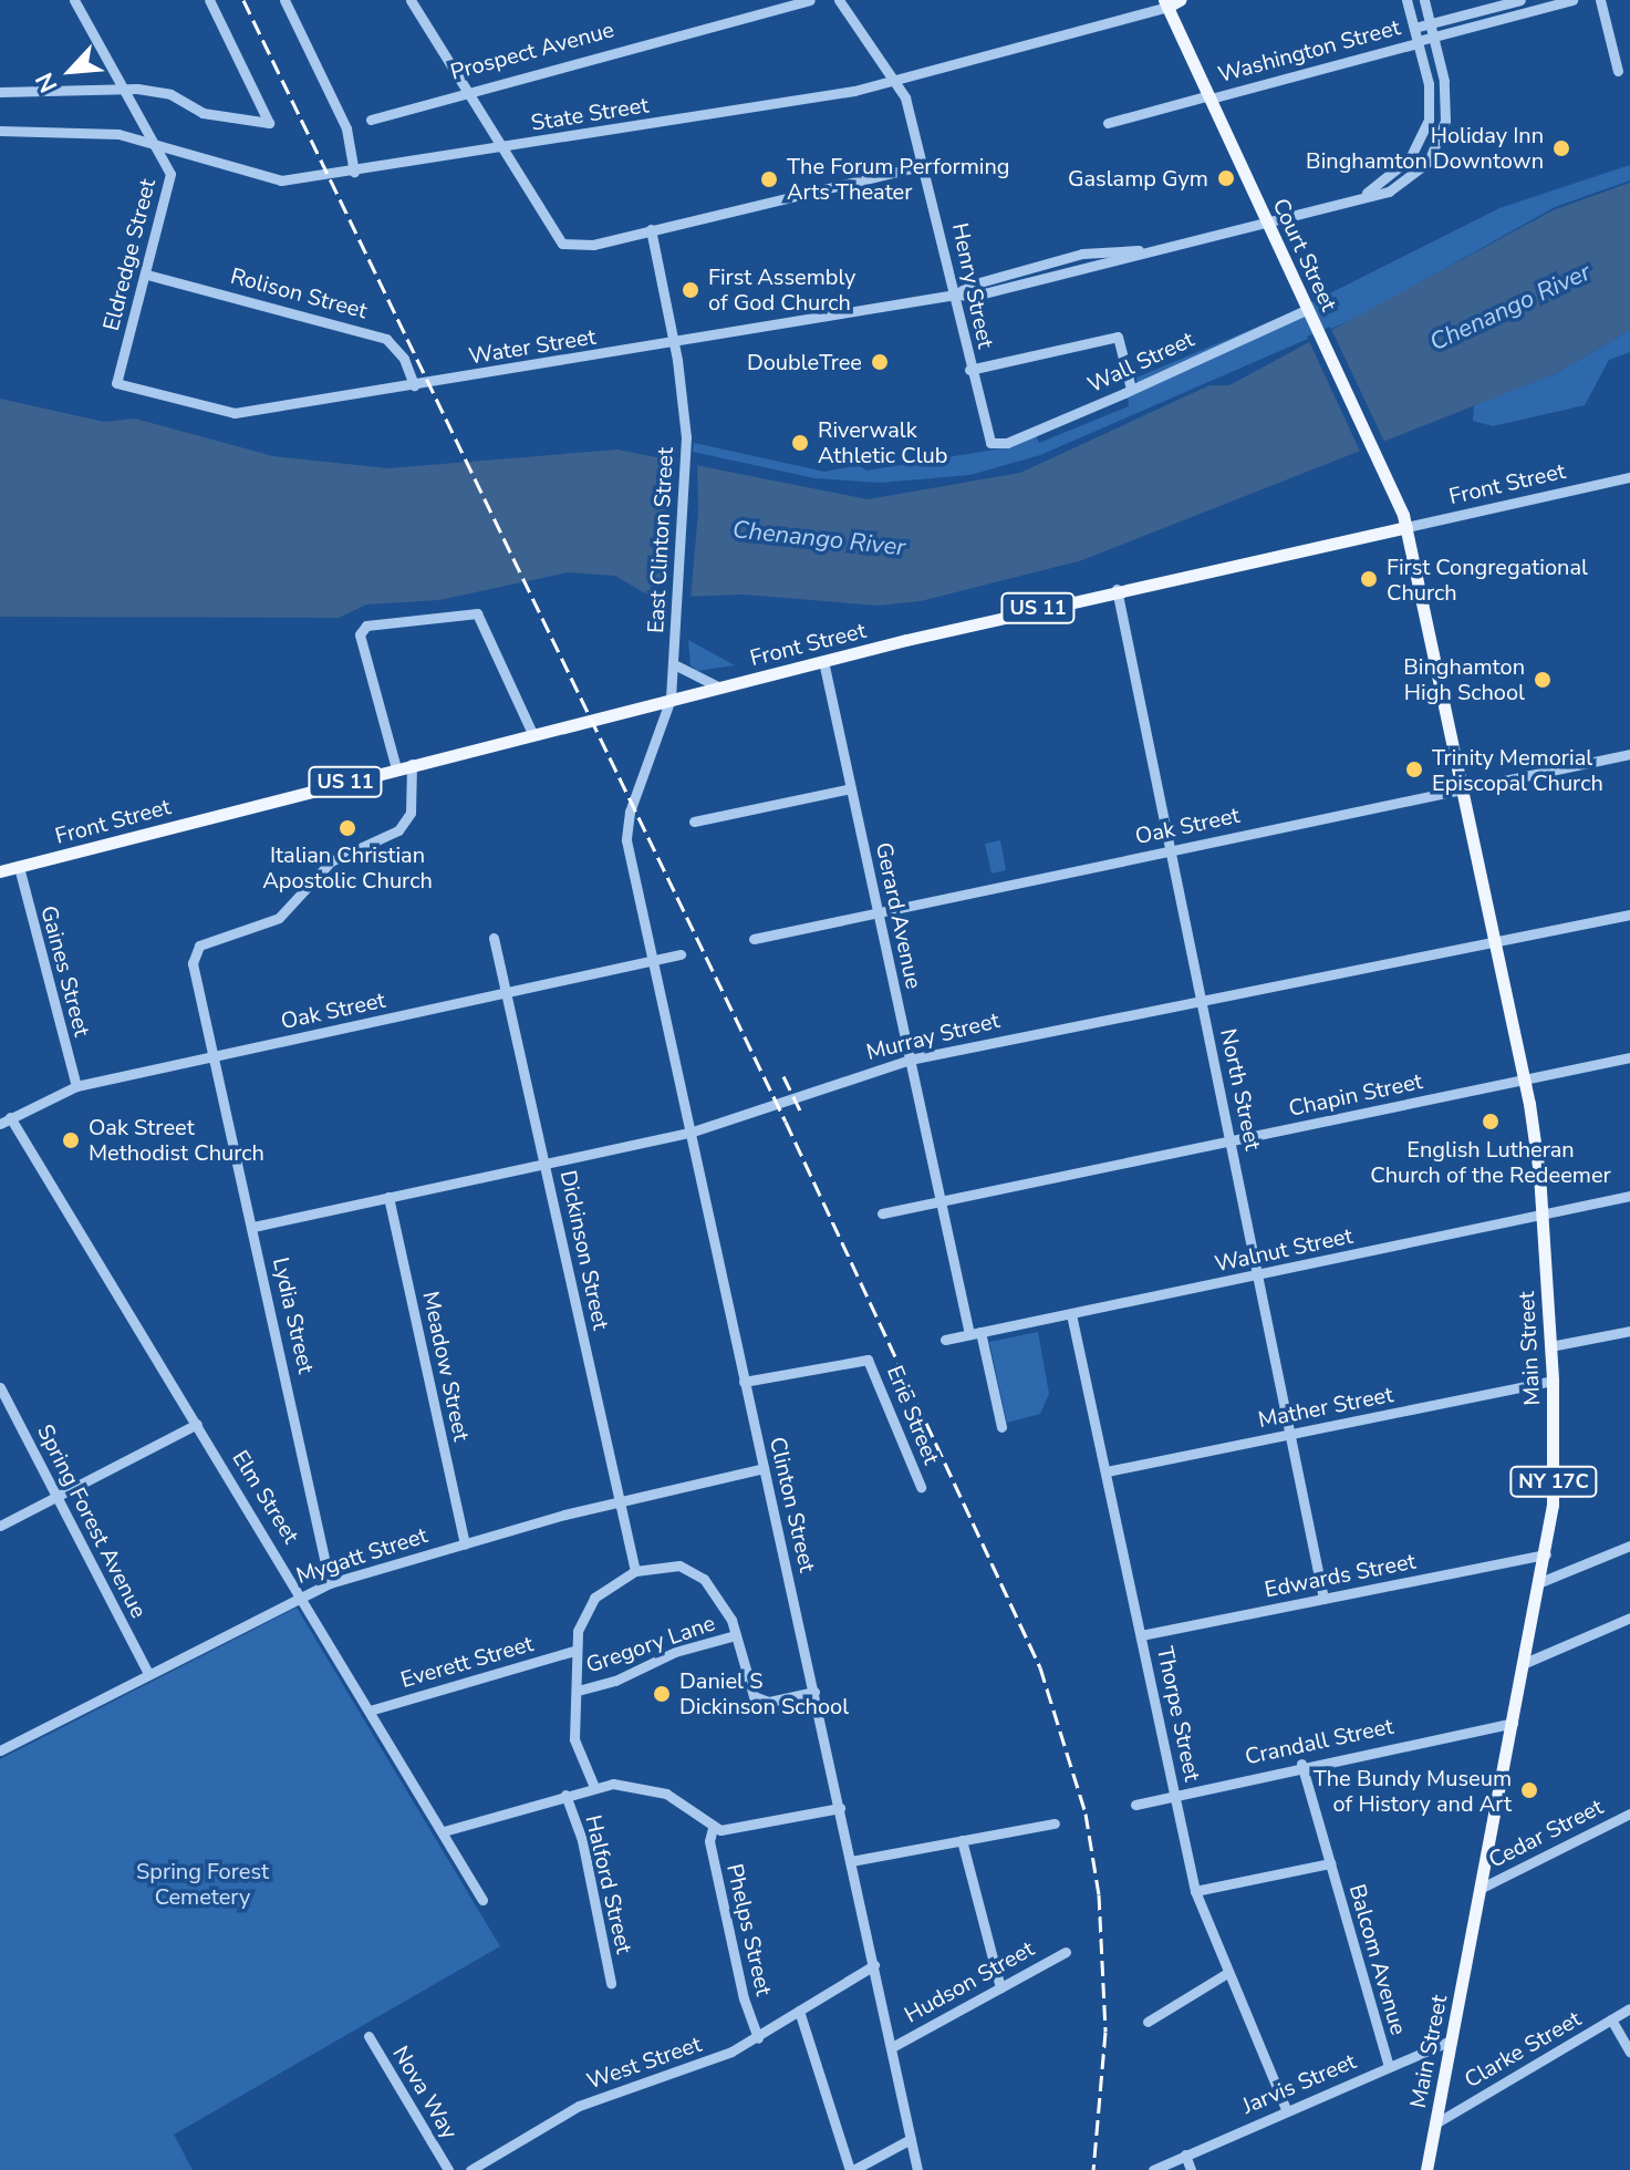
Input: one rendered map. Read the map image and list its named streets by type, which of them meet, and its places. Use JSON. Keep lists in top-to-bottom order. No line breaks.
{"streets":{"main road":["State Street","Court Street","Front Street","US 11","Main Street","NY 17C"],"street":["Prospect Avenue","Washington Street","Eldredge Street","Henry Street","Rolison Street","Water Street","Wall Street","East Clinton Street","Oak Street","Gerard Avenue","Gaines Street","Murray Street","North Street","Chapin Street","Dickinson Street","Walnut Street","Lydia Street","Meadow Street","Mather Street","Erie Street","Elm Street","Clinton Street","Spring Forest Avenue","Mygatt Street","Edwards Street","Gregory Lane","Everett Street","Thorpe Street","Crandall Street","Cedar Street","Halford Street","Phelps Street","Balcom Avenue","Hudson Street","Clarke Street","West Street","Jarvis Street","Nova Way"]},"crossings":[["Washington Street","Court Street"],["Washington Street","Water Street"],["State Street","Eldredge Street"],["State Street","Court Street"],["State Street","Henry Street"],["Eldredge Street","Rolison Street"],["Eldredge Street","Water Street"],["Court Street","Water Street"],["Court Street","Wall Street"],["Court Street","Front Street"],["Court Street","Main Street"],["Henry Street","Water Street"],["Henry Street","Wall Street"],["Rolison Street","Water Street"],["Water Street","East Clinton Street"],["Front Street","East Clinton Street"],["Front Street","Gerard Avenue"],["Front Street","Gaines Street"],["Front Street","North Street"],["Front Street","Lydia Street"],["Front Street","Main Street"],["East Clinton Street","Clinton Street"],["Oak Street","Gerard Avenue"],["Oak Street","Gaines Street"],["Oak Street","North Street"],["Oak Street","Dickinson Street"],["Oak Street","Lydia Street"],["Oak Street","Main Street"],["Oak Street","Elm Street"],["Oak Street","Clinton Street"],["Gerard Avenue","Murray Street"],["Gerard Avenue","Chapin Street"],["Gerard Avenue","Walnut Street"],["Murray Street","North Street"],["Murray Street","Dickinson Street"],["Murray Street","Lydia Street"],["Murray Street","Main Street"],["Murray Street","Meadow Street"],["Murray Street","Clinton Street"],["North Street","Chapin Street"],["North Street","Walnut Street"],["North Street","Mather Street"],["North Street","Edwards Street"],["Chapin Street","Main Street"],["Dickinson Street","Mygatt Street"],["Walnut Street","Main Street"],["Walnut Street","Thorpe Street"],["Lydia Street","Mygatt Street"],["Main Street","Mather Street"],["Main Street","Edwards Street"],["Main Street","Crandall Street"],["Main Street","Cedar Street"],["Main Street","Clarke Street"],["Main Street","Jarvis Street"],["Meadow Street","Mygatt Street"],["Mather Street","Thorpe Street"],["Erie Street","Clinton Street"],["Elm Street","Mygatt Street"],["Elm Street","Everett Street"],["Clinton Street","Mygatt Street"],["Clinton Street","Hudson Street"],["Clinton Street","West Street"],["Spring Forest Avenue","Mygatt Street"],["Edwards Street","Thorpe Street"],["Thorpe Street","Crandall Street"],["Thorpe Street","Jarvis Street"],["Crandall Street","Balcom Avenue"],["Phelps Street","West Street"],["Balcom Avenue","Jarvis Street"]],"water":["Chenango River"],"parks":["Spring Forest Cemetery"],"places":["Holiday Inn Binghamton Downtown","Gaslamp Gym","The Forum Performing Arts Theater","First Assembly of God Church","DoubleTree","Riverwalk Athletic Club","First Congregational Church","Binghamton High School","Trinity Memorial Episcopal Church","Italian Christian Apostolic Church","English Lutheran Church of the Redeemer","Oak Street Methodist Church","Daniel S Dickinson School","The Bundy Museum of History and Art"],"north":"bottom left"}
